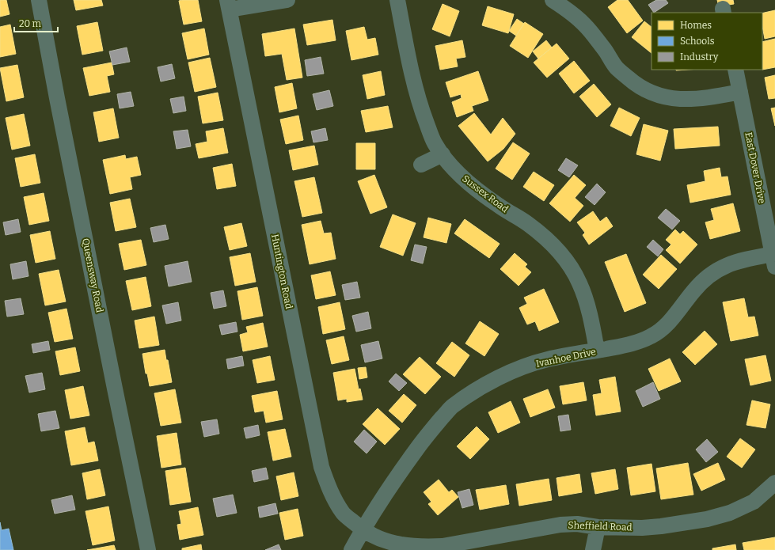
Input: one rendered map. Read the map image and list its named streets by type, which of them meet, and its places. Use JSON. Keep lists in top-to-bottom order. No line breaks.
{"streets":{"street":["East Dover Drive","Sussex Road","Huntington Road","Queensway Road","Ivanhoe Drive","Sheffield Road"]},"crossings":[["East Dover Drive","Ivanhoe Drive"],["Sussex Road","Ivanhoe Drive"],["Huntington Road","Ivanhoe Drive"],["Huntington Road","Sheffield Road"],["Ivanhoe Drive","Sheffield Road"]],"legend":["Homes","Schools","Industry"],"scale_bar":"20 m"}
